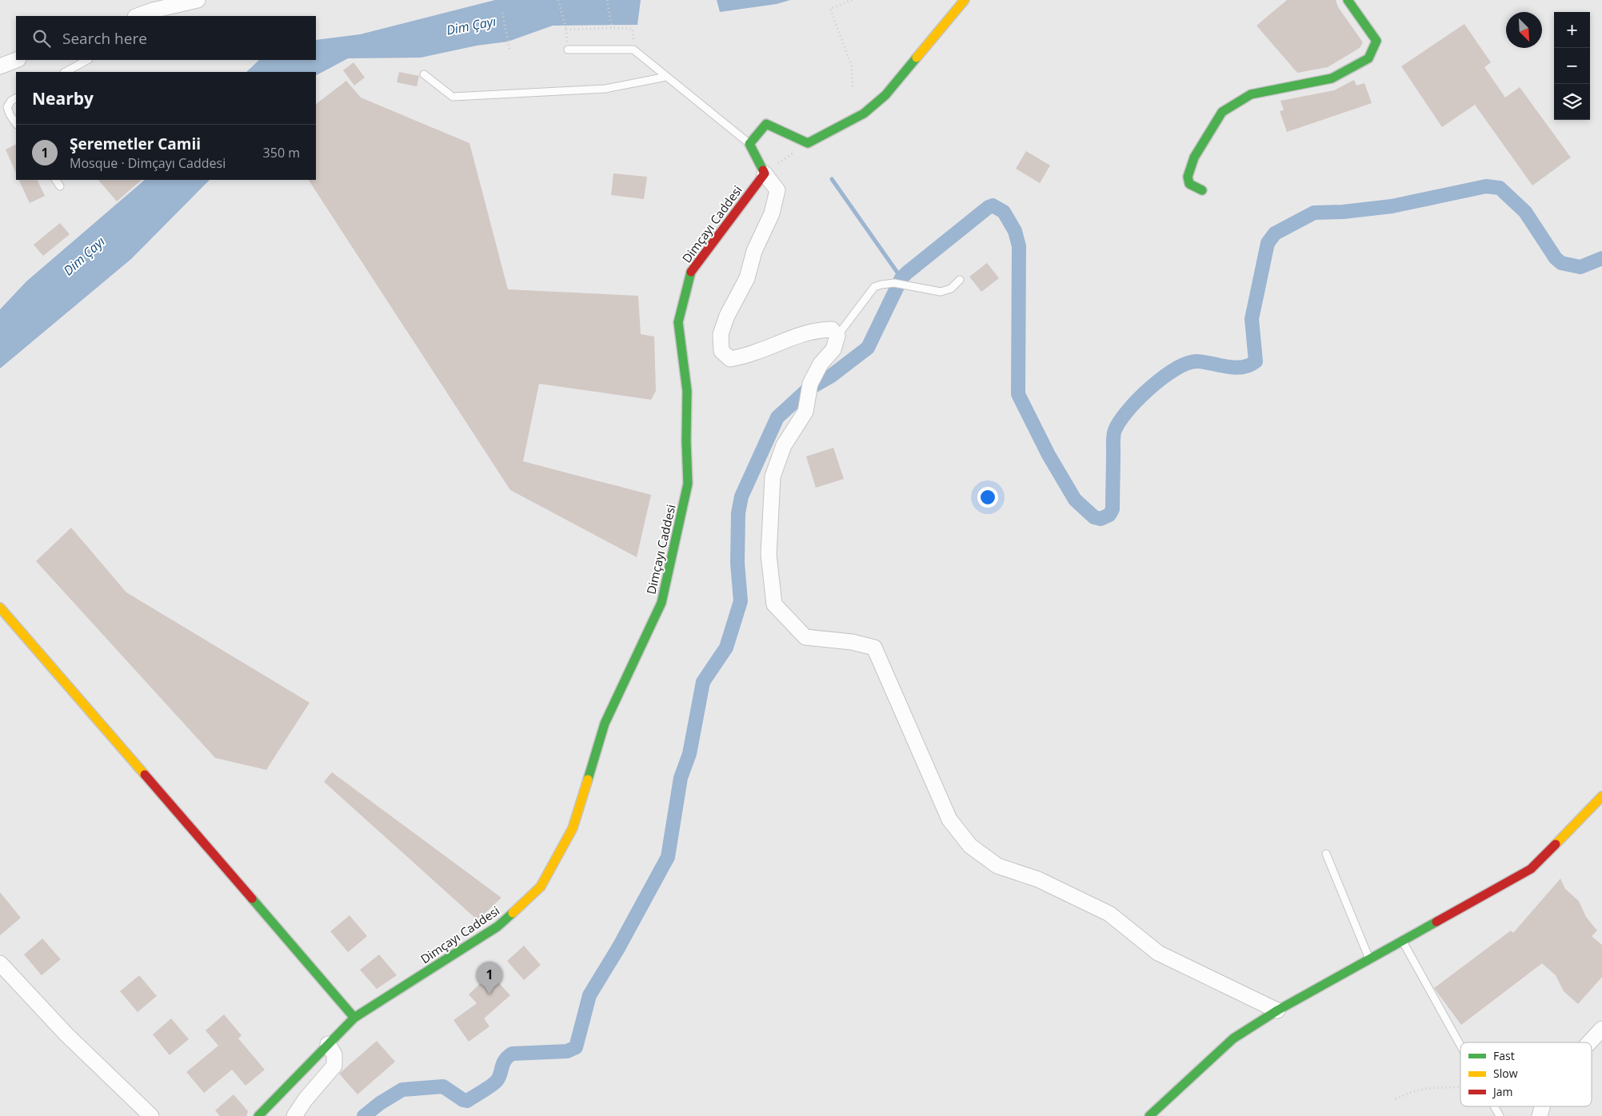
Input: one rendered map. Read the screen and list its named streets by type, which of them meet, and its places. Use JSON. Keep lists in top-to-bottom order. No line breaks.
{"streets":{"street":["Dimçayı Caddesi"]},"water":["Dim Çayı"],"legend":["Fast","Slow","Jam"],"north":"bottom right","page":{"map_buttons":["+","−"],"search":"Search here","heading":"Nearby","list":[{"mark":"1","name":"Şeremetler Camii","note":"Mosque · Dimçayı Caddesi","value":"350 m"}],"pins":"1"}}
